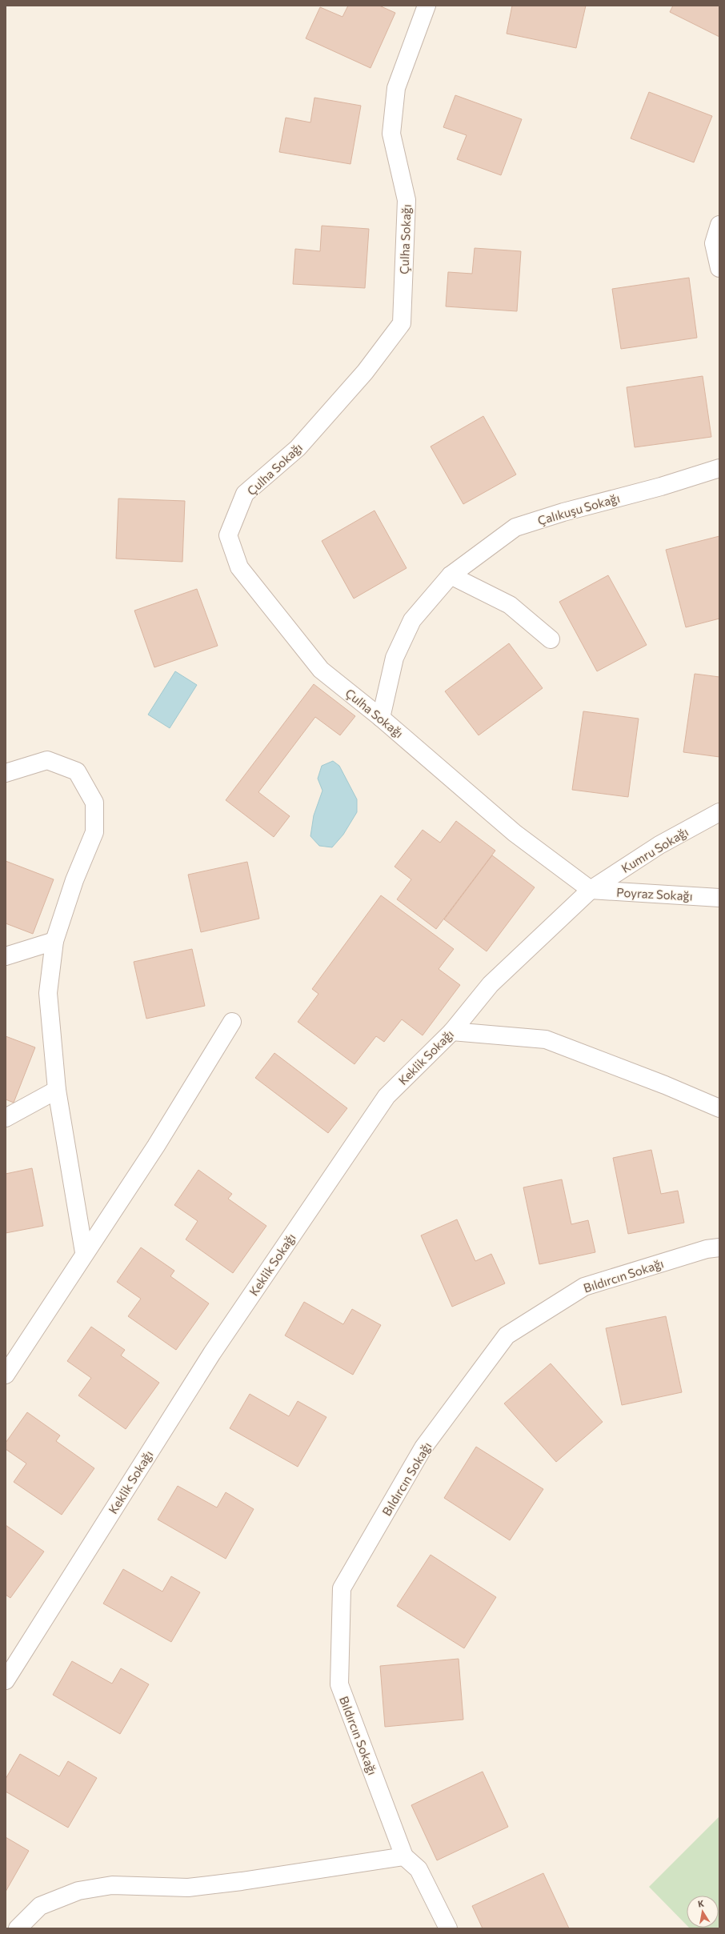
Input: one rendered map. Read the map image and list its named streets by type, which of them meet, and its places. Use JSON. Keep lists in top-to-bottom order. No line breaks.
{"streets":{"street":["Çulha Sokağı","Çalıkuşu Sokağı","Kumru Sokağı","Poyraz Sokağı","Keklik Sokağı","Bıldırcın Sokağı"]},"crossings":[["Çulha Sokağı","Çalıkuşu Sokağı"],["Çulha Sokağı","Kumru Sokağı"],["Çulha Sokağı","Poyraz Sokağı"],["Çulha Sokağı","Keklik Sokağı"],["Kumru Sokağı","Poyraz Sokağı"],["Kumru Sokağı","Keklik Sokağı"],["Poyraz Sokağı","Keklik Sokağı"]],"north":"top"}
